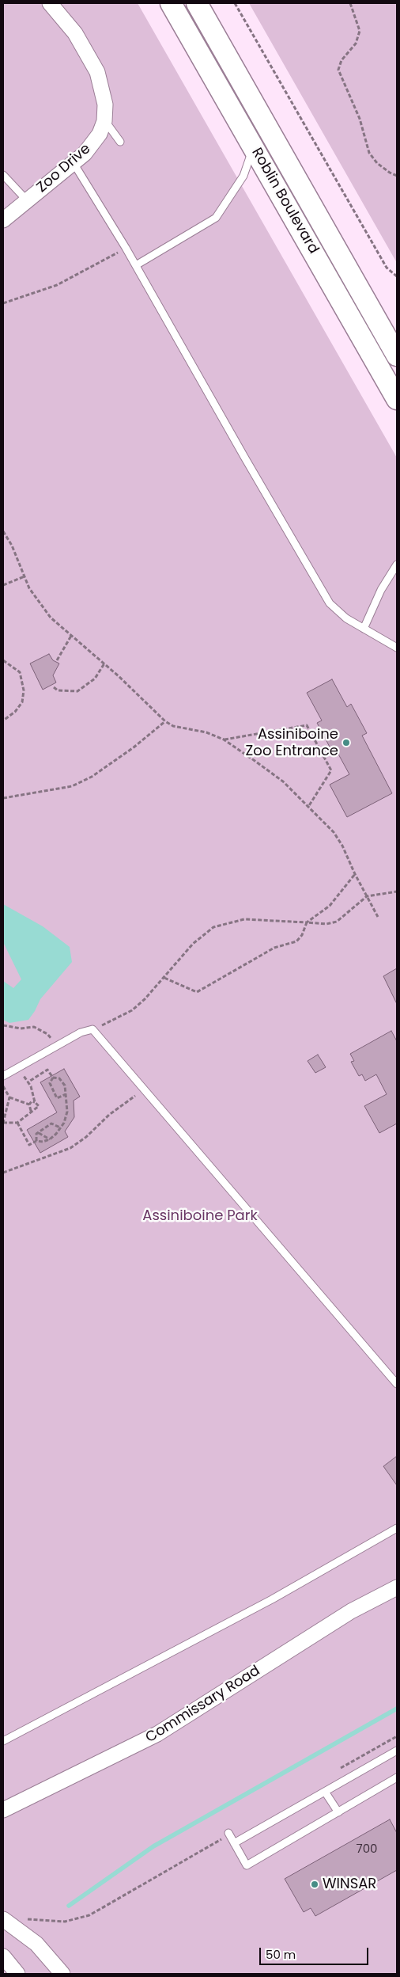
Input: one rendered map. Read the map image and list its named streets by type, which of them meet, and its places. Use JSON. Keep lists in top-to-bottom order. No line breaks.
{"streets":{"main road":["Roblin Boulevard"],"street":["Zoo Drive","Commissary Road"]},"parks":["Assiniboine Park"],"places":["Assiniboine Zoo Entrance","WINSAR"],"house_numbers":["700"],"scale_bar":"50 m"}
